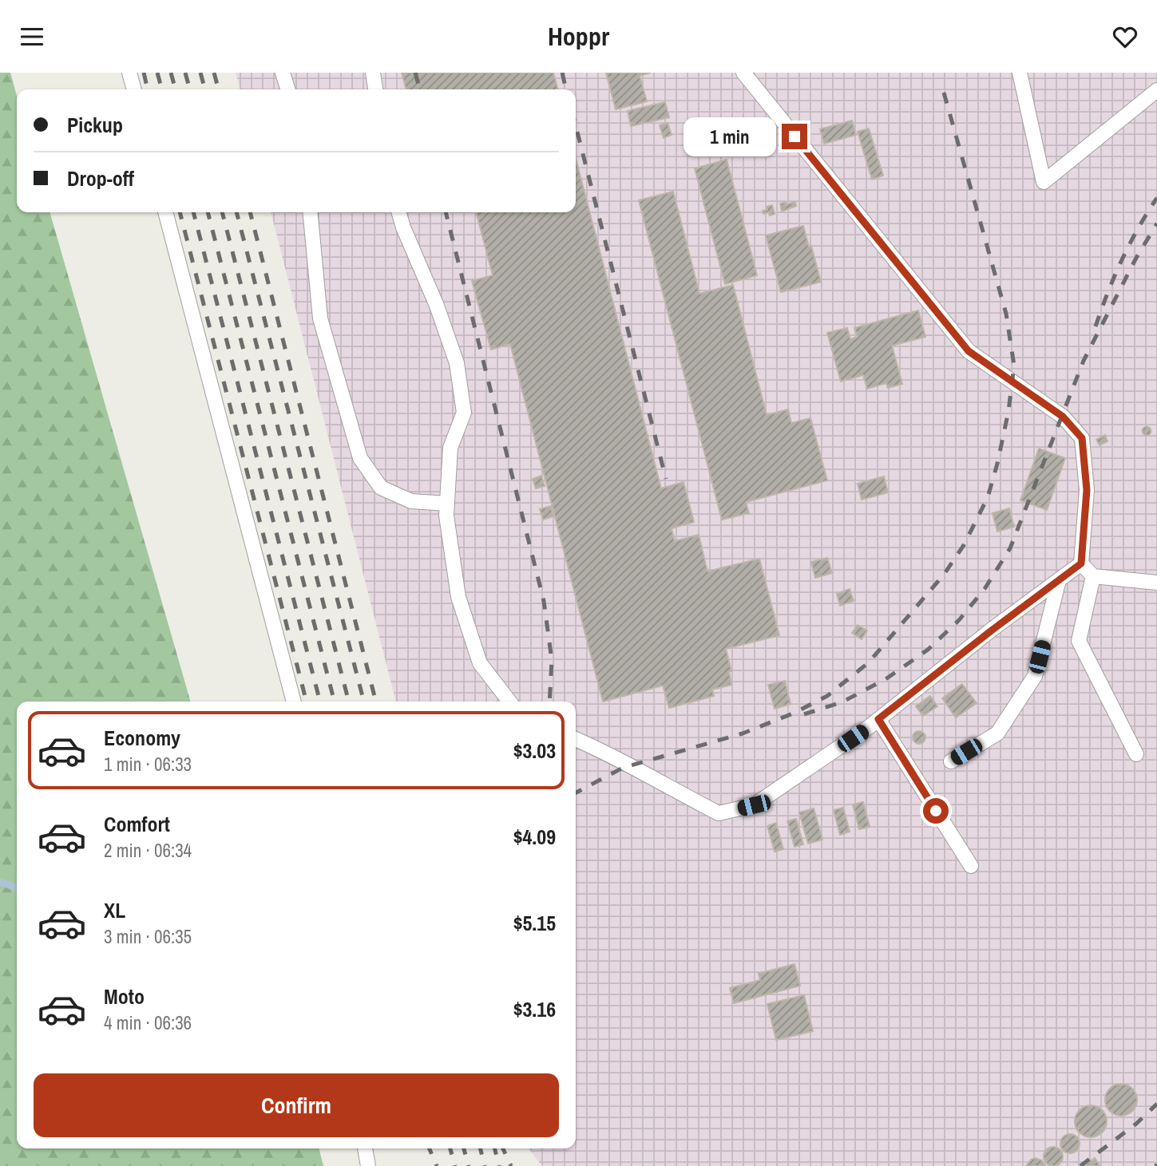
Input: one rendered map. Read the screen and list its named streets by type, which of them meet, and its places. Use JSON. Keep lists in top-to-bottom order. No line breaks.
{"page":{"header":"Hoppr","banner":["Pickup","Drop-off"],"bubble":"1 min","list":[{"name":"Economy","note":"1 min · 06:33","value":"$3.03"},{"name":"Comfort","note":"2 min · 06:34","value":"$4.09"},{"name":"XL","note":"3 min · 06:35","value":"$5.15"},{"name":"Moto","note":"4 min · 06:36","value":"$3.16"}],"buttons":"Confirm"}}
